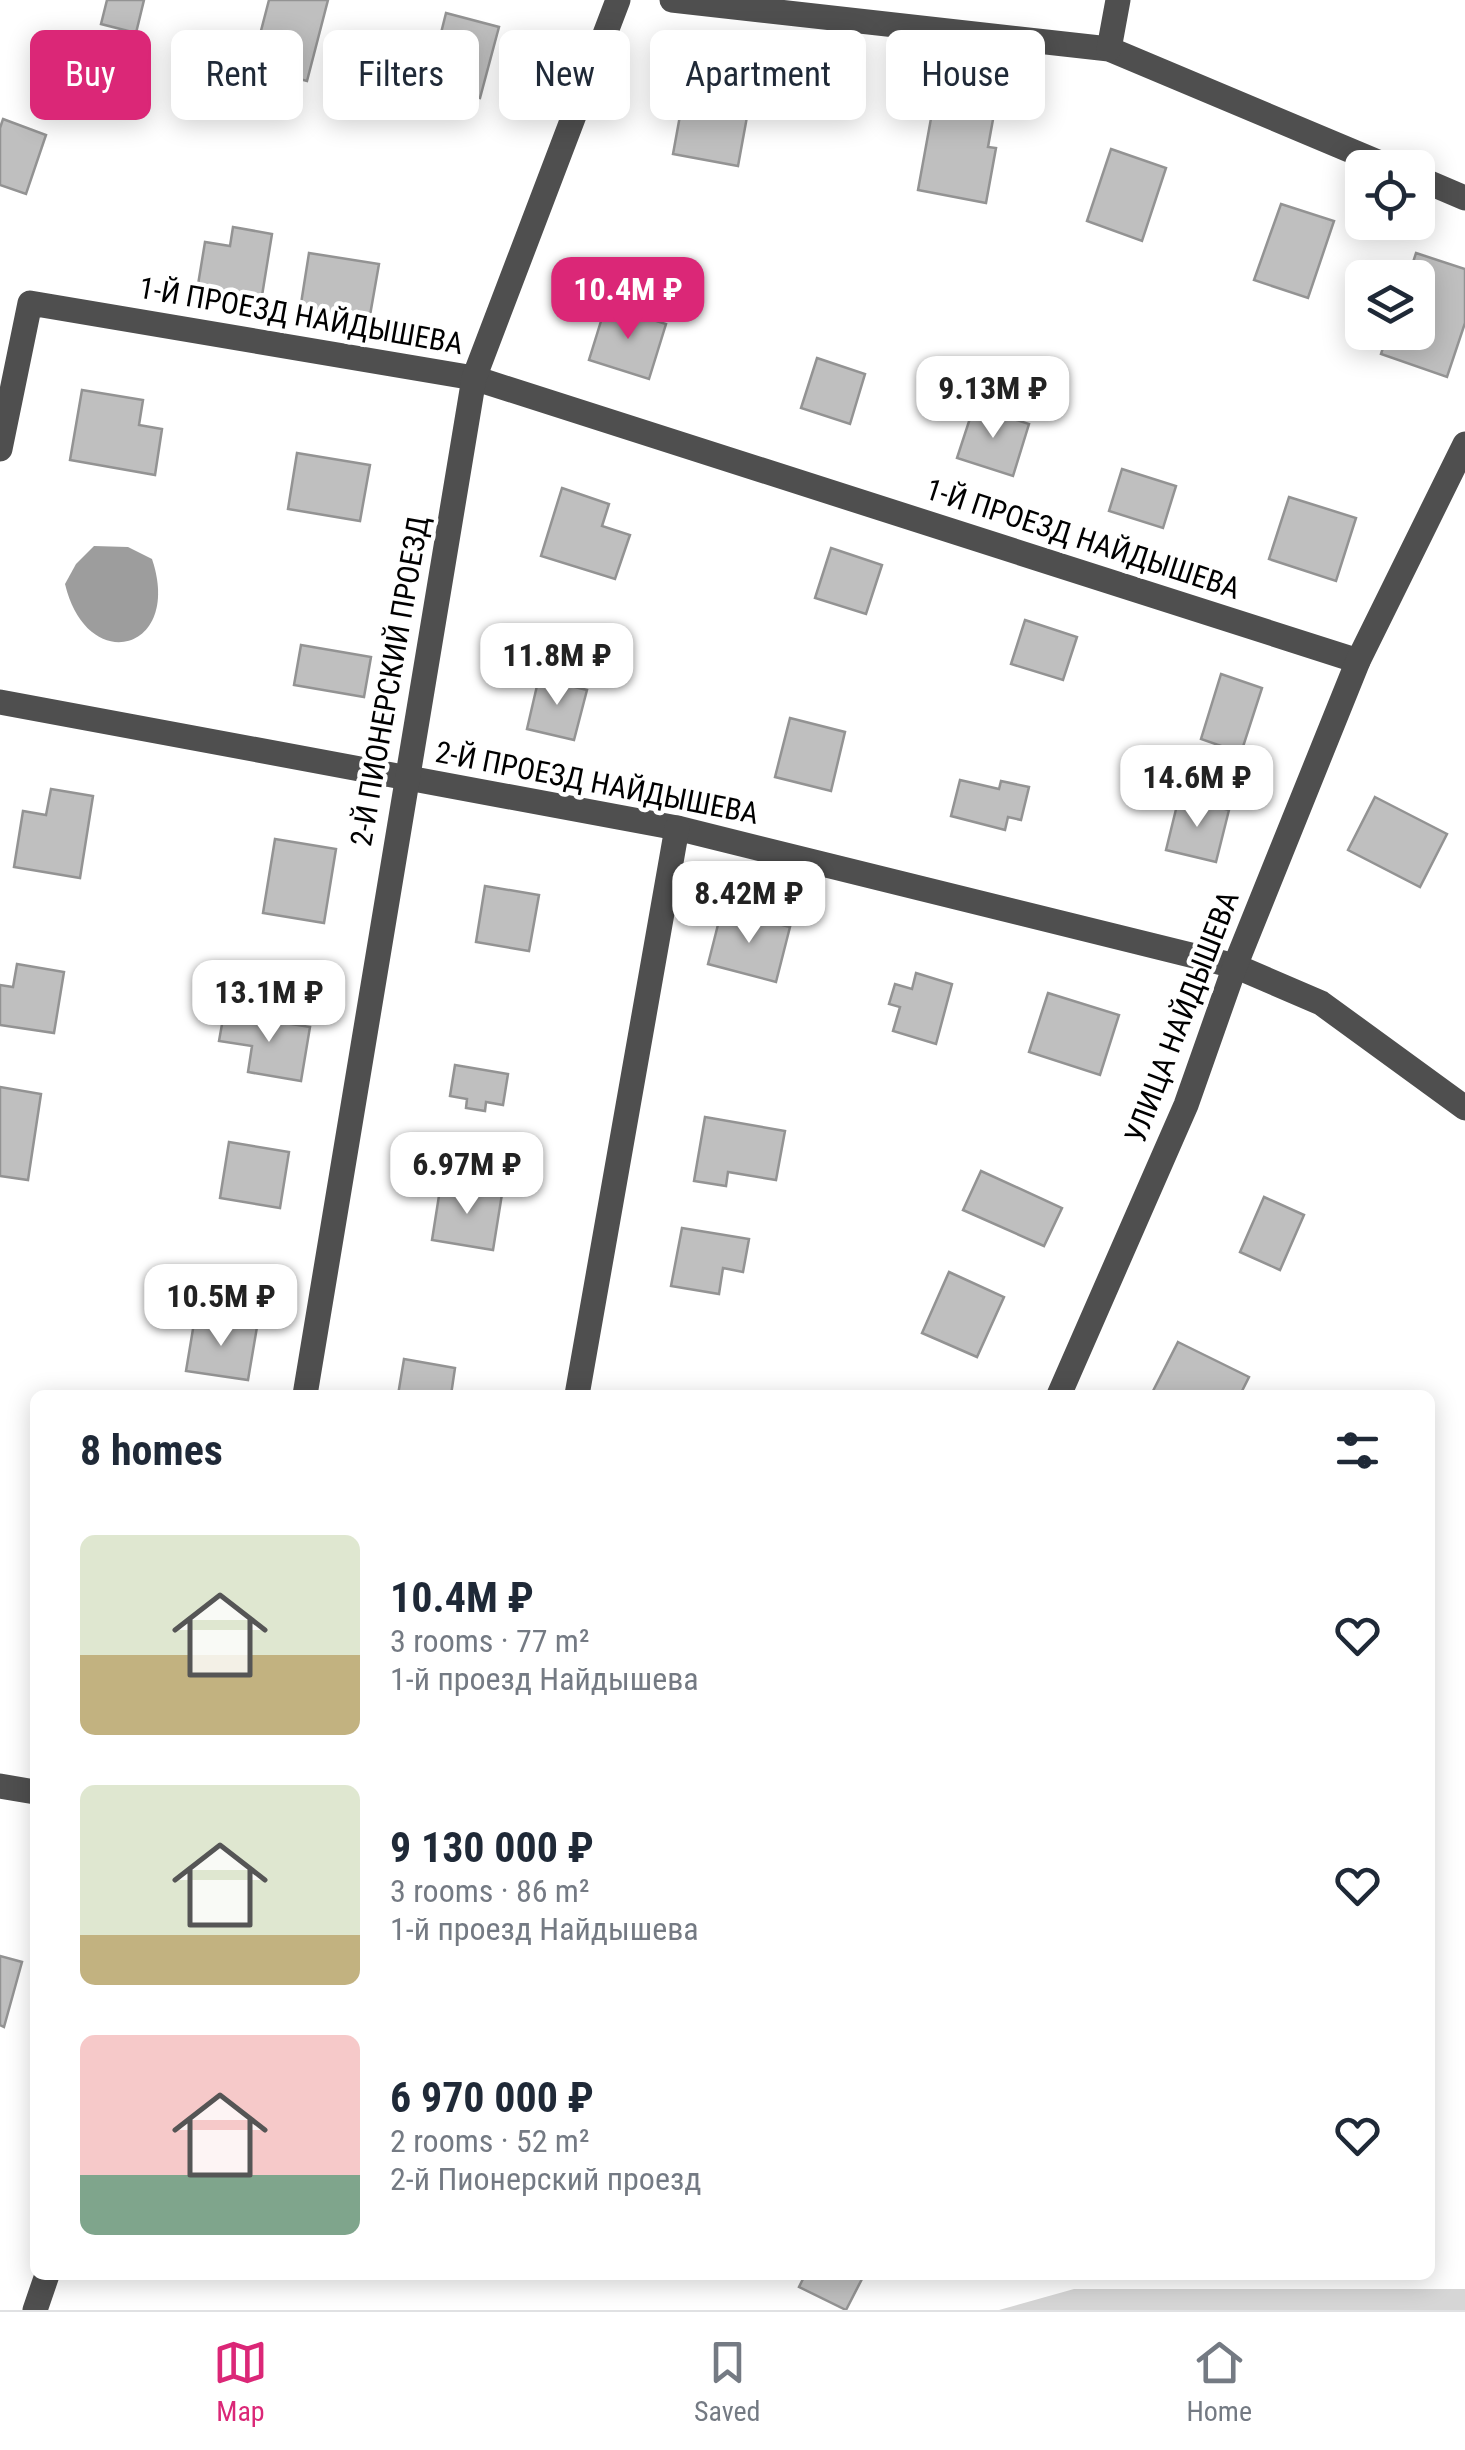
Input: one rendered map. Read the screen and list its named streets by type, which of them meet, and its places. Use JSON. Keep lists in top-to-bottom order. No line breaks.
{"streets":{"street":["1-Й ПРОЕЗД НАЙДЫШЕВА","2-Й ПИОНЕРСКИЙ ПРОЕЗД","2-Й ПРОЕЗД НАЙДЫШЕВА","УЛИЦА НАЙДЫШЕВА"]},"crossings":[["1-Й ПРОЕЗД НАЙДЫШЕВА","2-Й ПИОНЕРСКИЙ ПРОЕЗД"],["1-Й ПРОЕЗД НАЙДЫШЕВА","УЛИЦА НАЙДЫШЕВА"],["2-Й ПИОНЕРСКИЙ ПРОЕЗД","2-Й ПРОЕЗД НАЙДЫШЕВА"],["2-Й ПРОЕЗД НАЙДЫШЕВА","УЛИЦА НАЙДЫШЕВА"]],"page":{"chip":["Buy","Rent","Filters","New","Apartment","House"],"price":["10.4M ₽","9.13M ₽","11.8M ₽","14.6M ₽","8.42M ₽","13.1M ₽","6.97M ₽","10.5M ₽"],"heading":"8 homes","list":[{"name":"10.4M ₽","note":"3 rooms · 77 m² · 1-й проезд Найдышева"},{"name":"9 130 000 ₽","note":"3 rooms · 86 m² · 1-й проезд Найдышева"},{"name":"6 970 000 ₽","note":"2 rooms · 52 m² · 2-й Пионерский проезд"}],"tabs":["Map","Saved","Home"]}}
